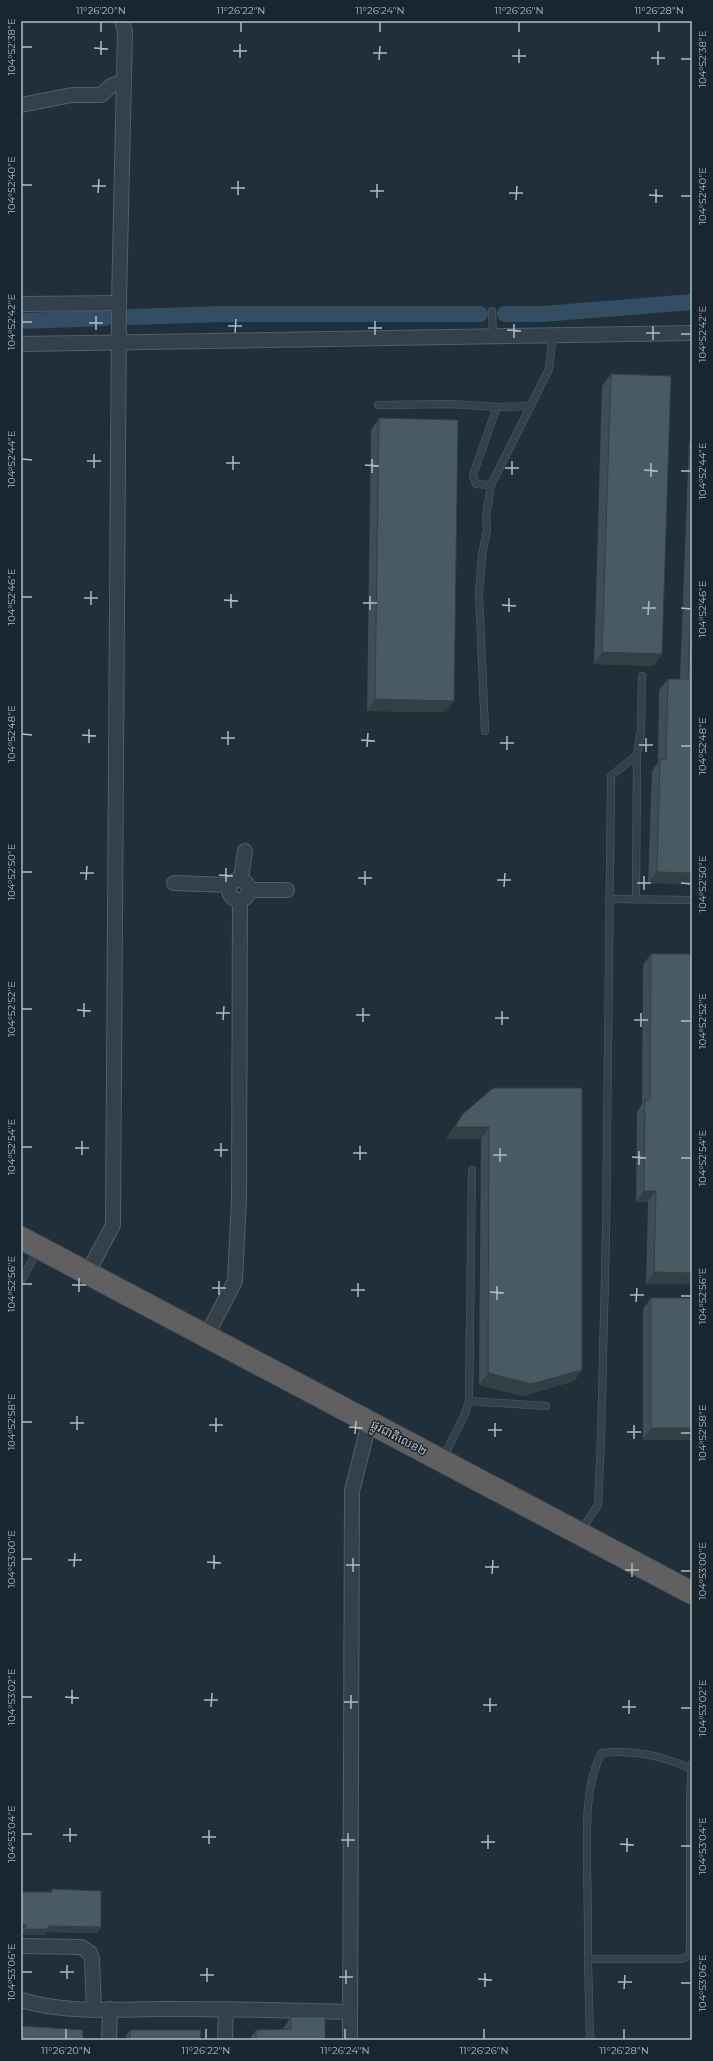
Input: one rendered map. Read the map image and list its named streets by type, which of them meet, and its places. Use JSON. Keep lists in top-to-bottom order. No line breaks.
{"streets":{"highway":["ផ្លូវជាតិលេខ២"]},"coordinates":["11°26'20\"N","11°26'22\"N","11°26'24\"N","11°26'26\"N","11°26'28\"N","104°52'38\"E","104°52'40\"E","104°52'42\"E","104°52'44\"E","104°52'46\"E","104°52'48\"E","104°52'50\"E","104°52'52\"E","104°52'54\"E","104°52'56\"E","104°52'58\"E","104°53'00\"E","104°53'02\"E","104°53'04\"E","104°53'06\"E"]}
